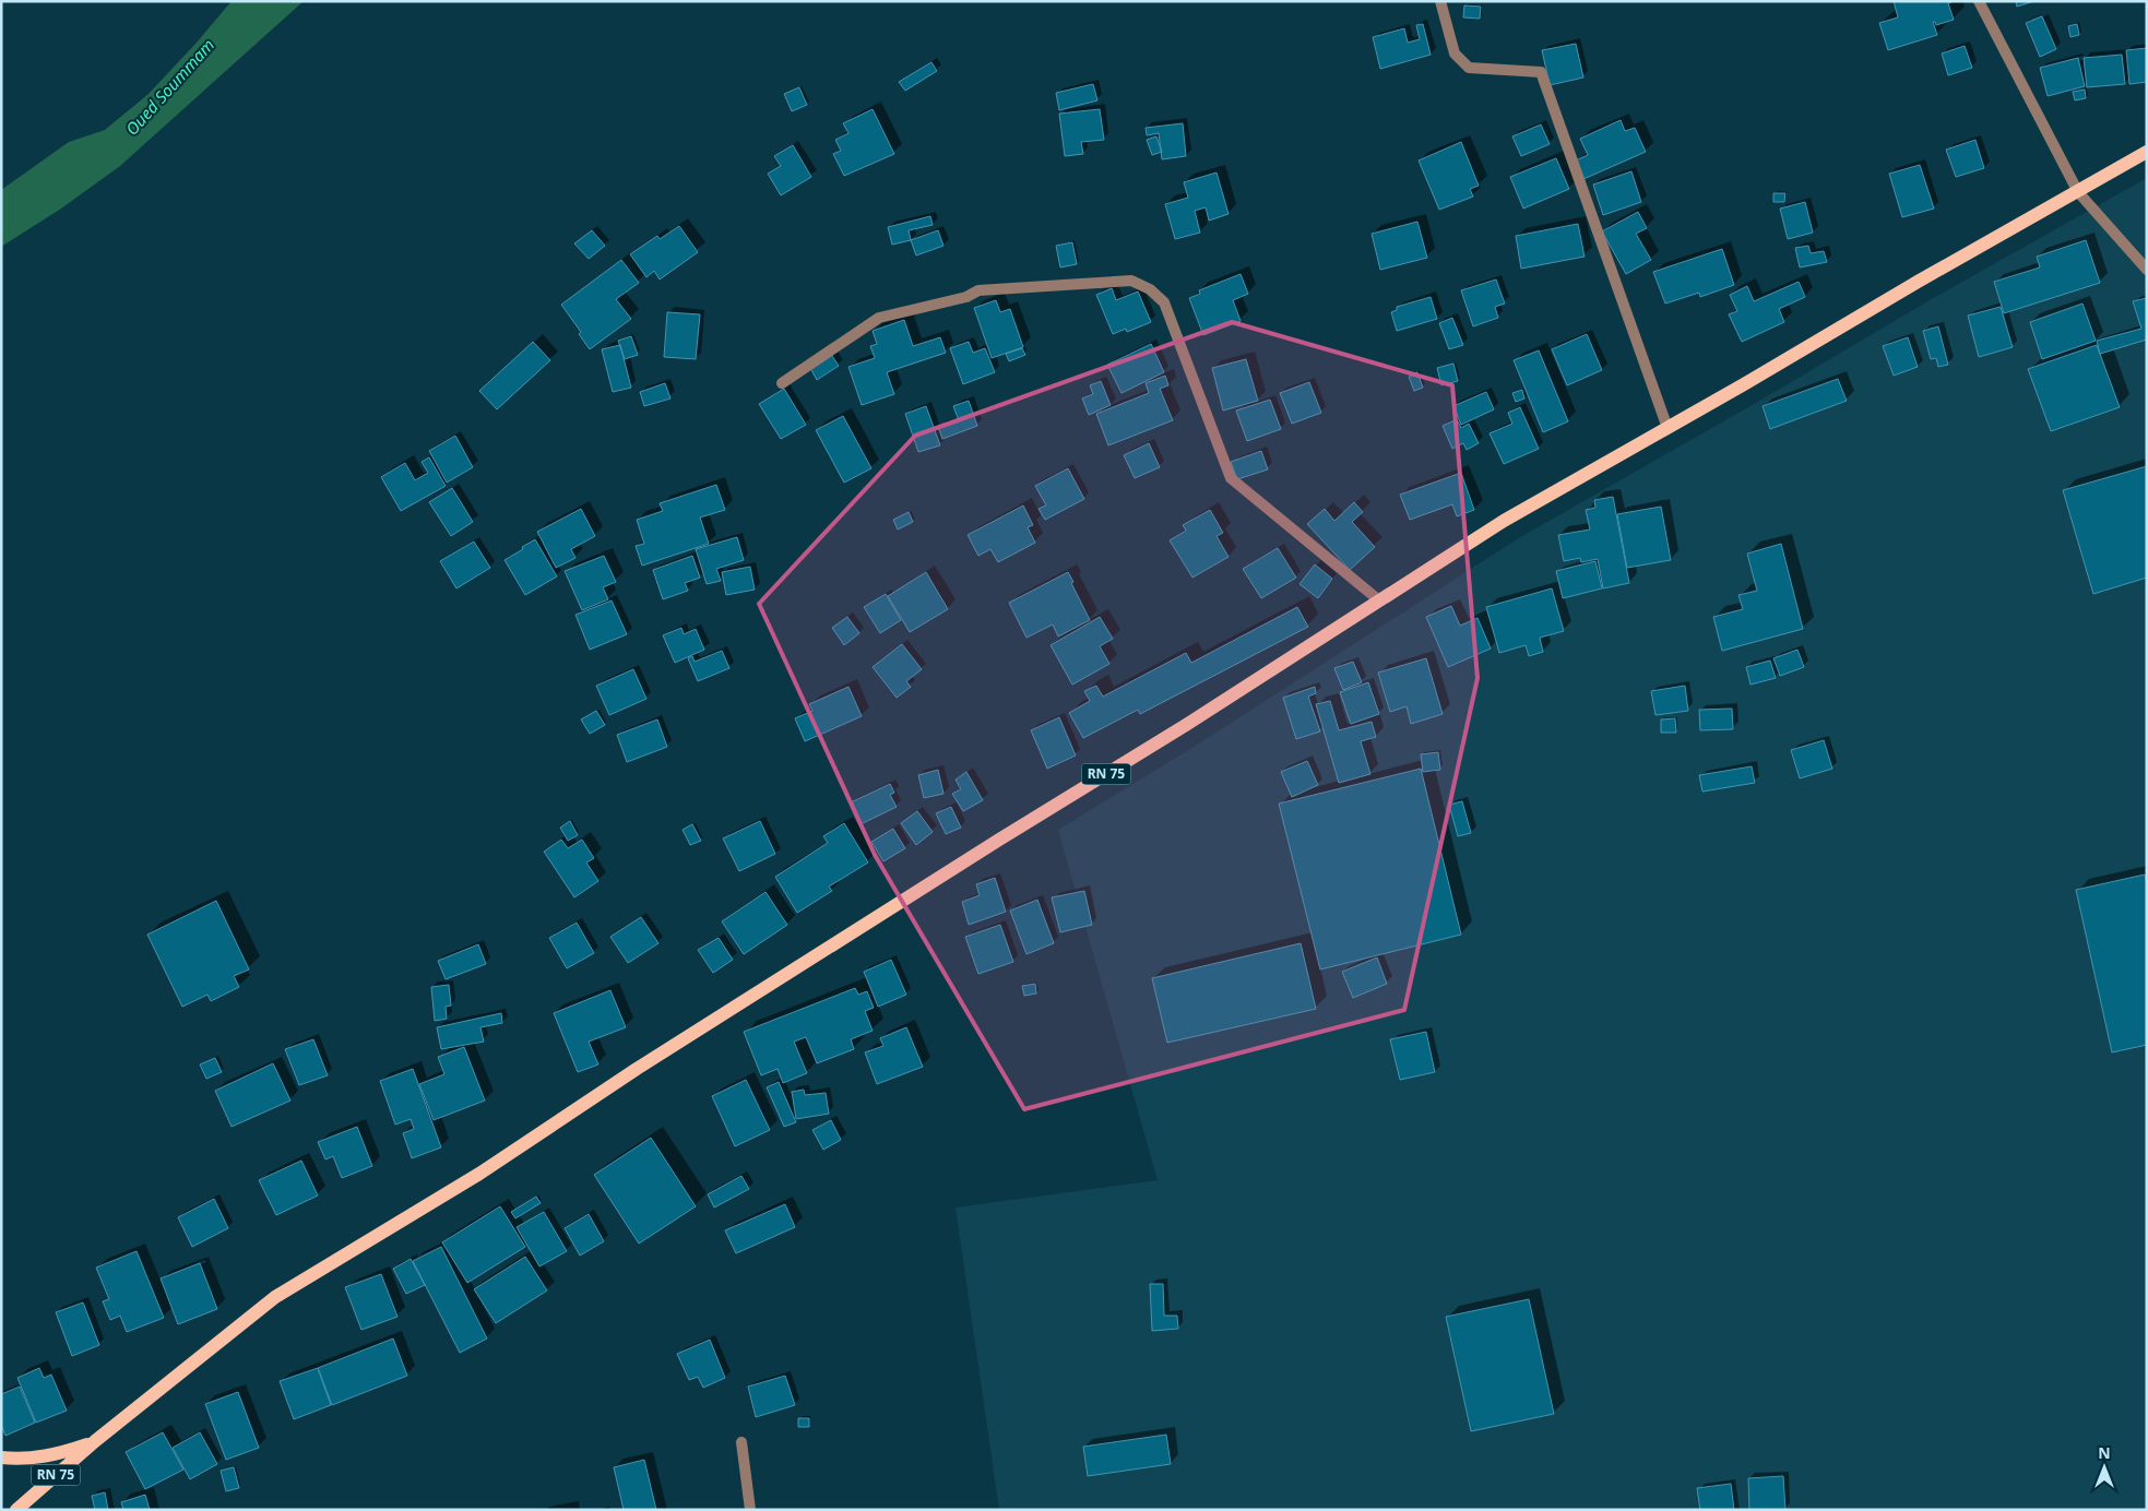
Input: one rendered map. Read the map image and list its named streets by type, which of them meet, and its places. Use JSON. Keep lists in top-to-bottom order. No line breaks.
{"streets":{"main road":["RN 75"]},"water":["Oued Soummam"],"north":"top"}
